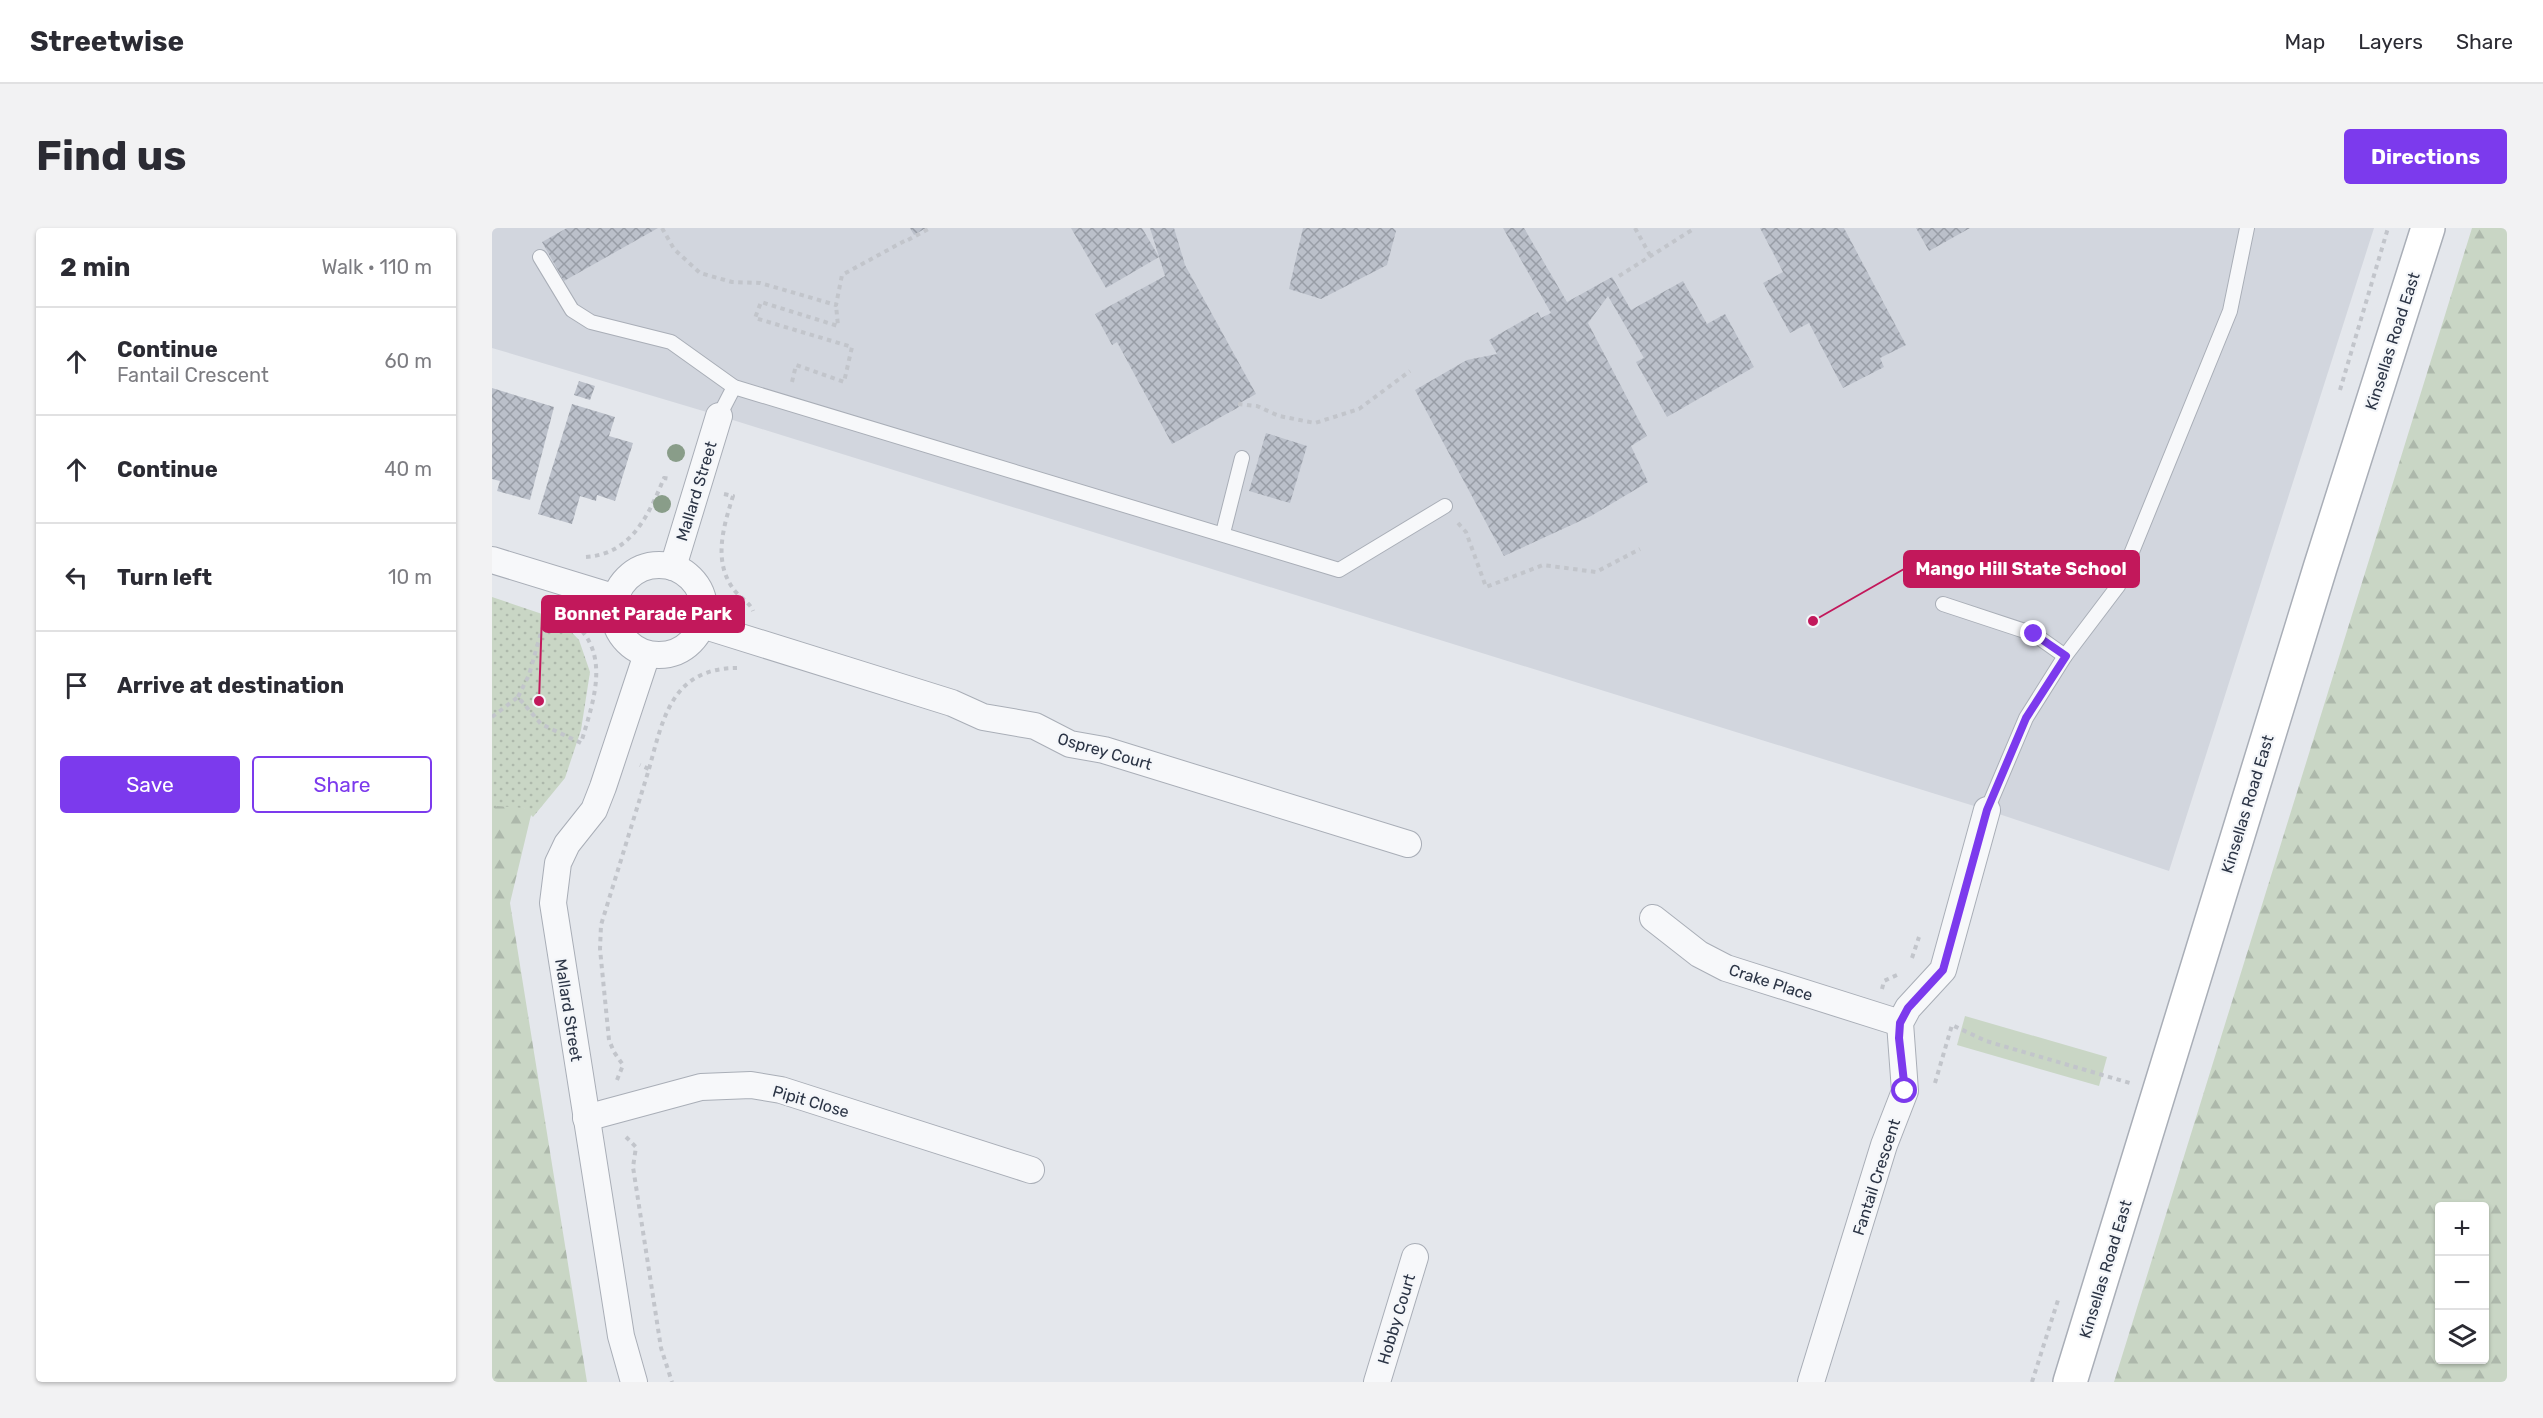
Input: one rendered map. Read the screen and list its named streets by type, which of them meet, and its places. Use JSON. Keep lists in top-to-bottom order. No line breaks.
{"streets":{"main road":["Kinsellas Road East"],"street":["Mallard Street","Osprey Court","Crake Place","Pipit Close","Fantail Crescent","Hobby Court"]},"crossings":[["Mallard Street","Osprey Court"],["Mallard Street","Pipit Close"],["Crake Place","Fantail Crescent"]],"places":["Mango Hill State School","Bonnet Parade Park"],"page":{"header":"Streetwise","nav":["Map","Layers","Share"],"buttons":["Directions",["Save","Share"]],"title":"Find us","heading":["2 min","Walk · 110 m"],"list":[["Continue","Fantail Crescent","60 m"],["Continue","40 m"],["Turn left","10 m"],"Arrive at destination"],"map_buttons":["+","−"]}}
